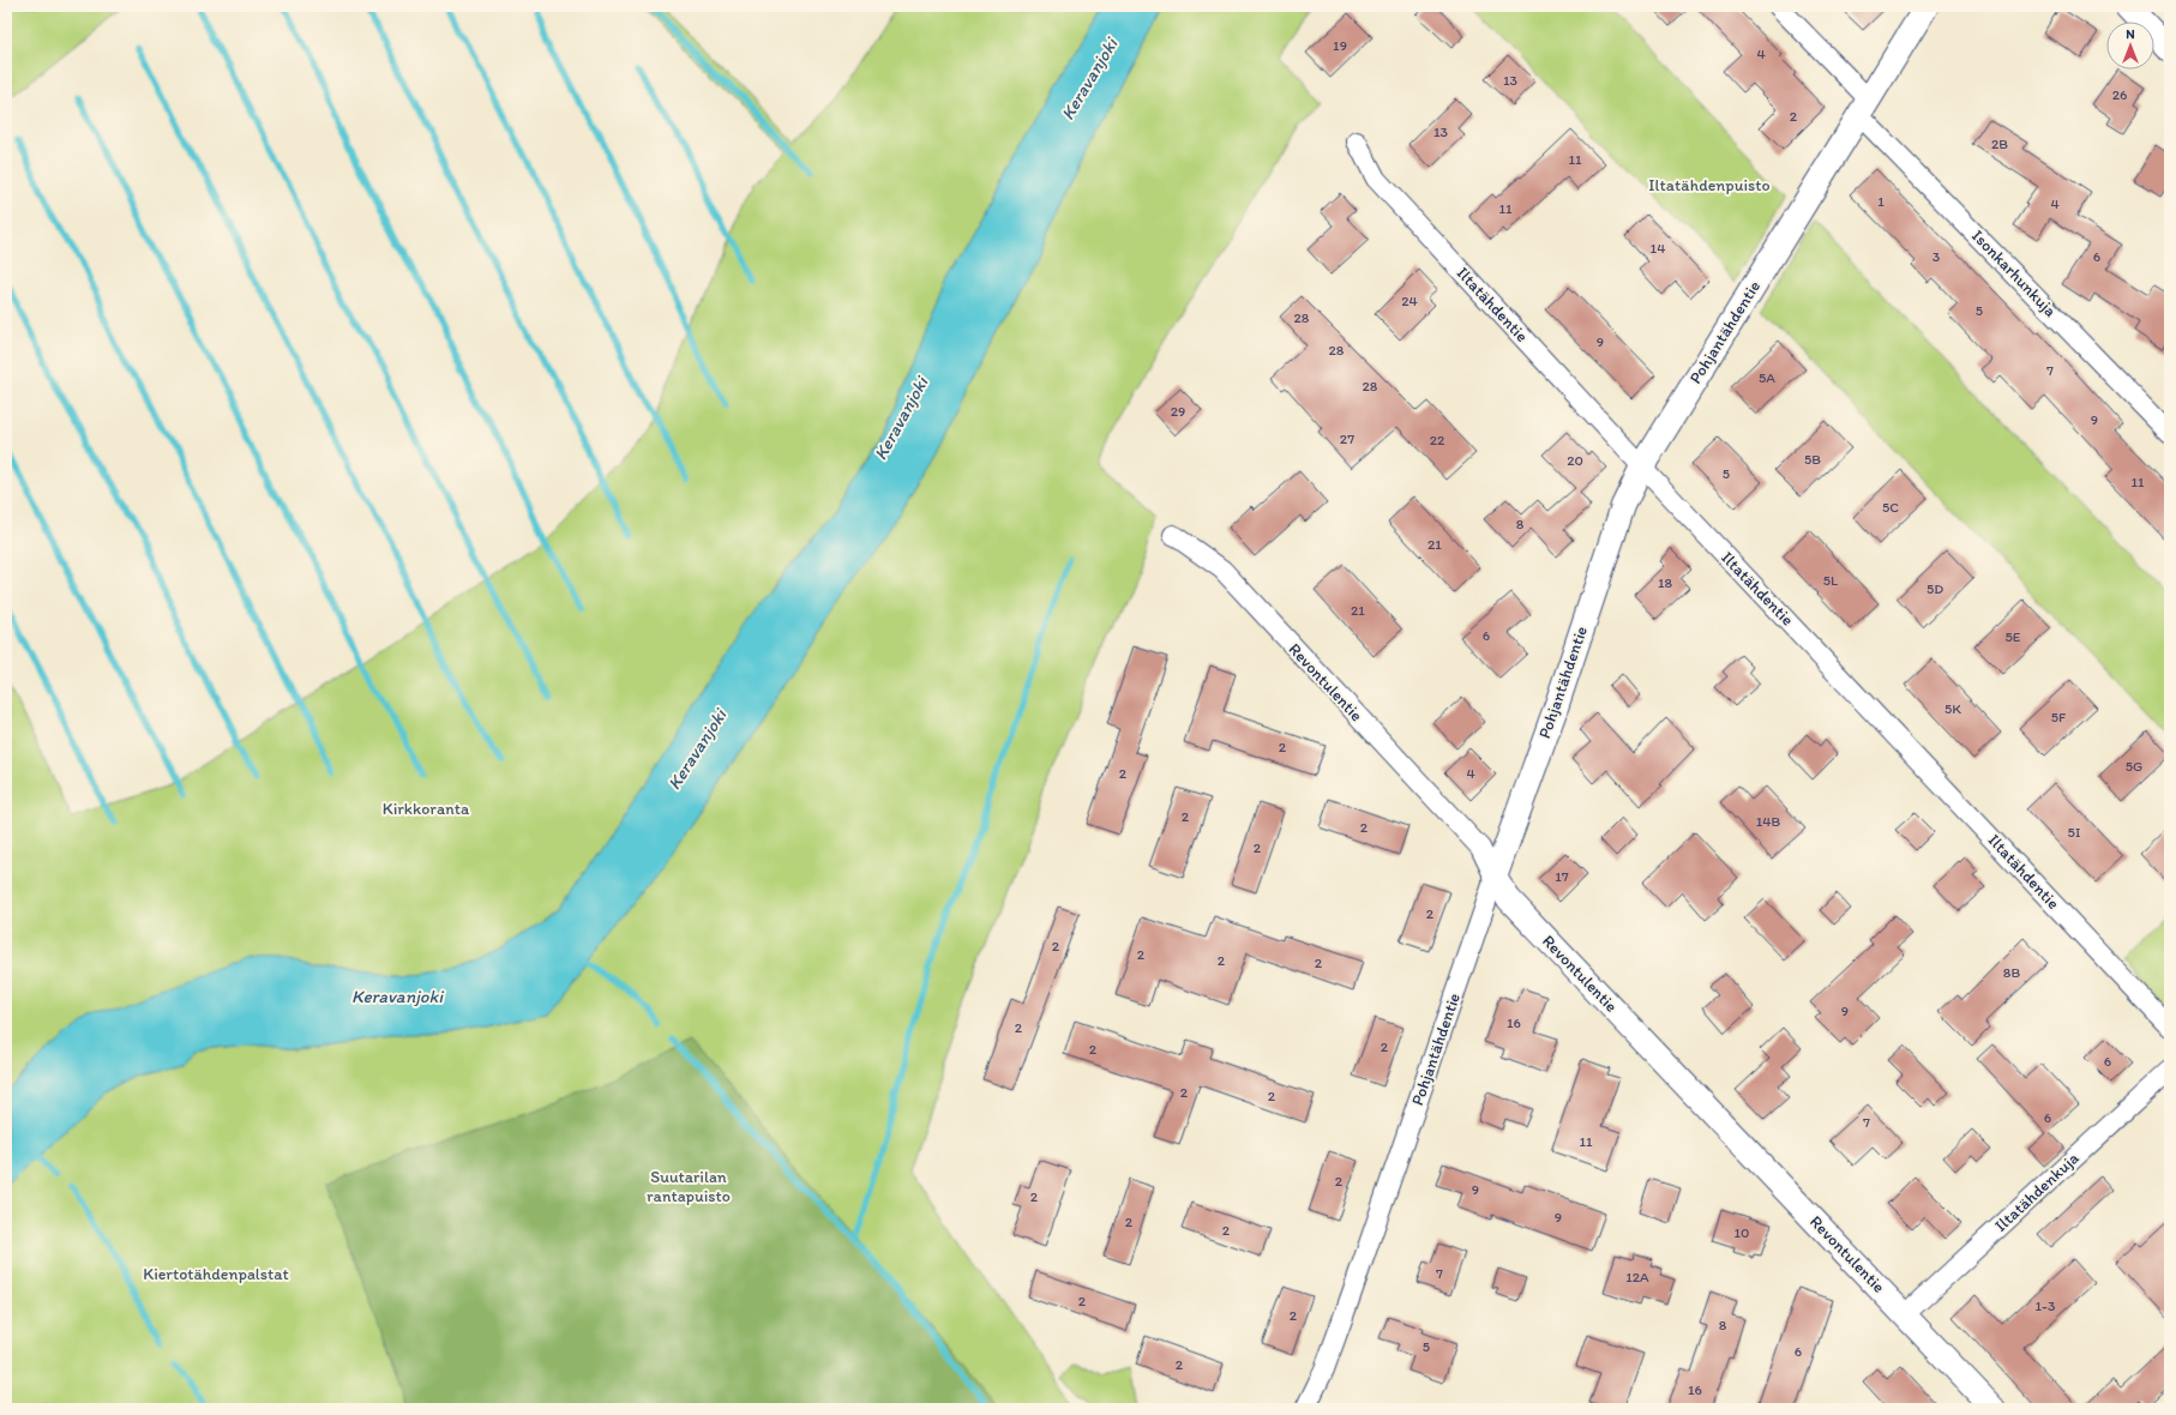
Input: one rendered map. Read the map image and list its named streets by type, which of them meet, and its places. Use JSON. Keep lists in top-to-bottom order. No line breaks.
{"streets":{"street":["Isonkarhunkuja","Iltatähdentie","Pohjantähdentie","Revontulentie","Iltatähdenkuja"]},"crossings":[["Isonkarhunkuja","Pohjantähdentie"],["Iltatähdentie","Pohjantähdentie"],["Pohjantähdentie","Revontulentie"],["Revontulentie","Iltatähdenkuja"]],"water":["Keravanjoki"],"parks":["Iltatähdenpuisto","Kirkkoranta","Suutarilan rantapuisto","Kiertotähdenpalstat"],"house_numbers":["19","4","13","26","2","13","2B","11","1","4","11","14","3","6","24","5","28","9","28","7","5A","28","29","9","27","22","5B","20","5","11","5C","8","21","5L","18","5D","21","6","5E","5K","5F","2","5G","2","4","2","14B","2","5I","2","17","2","2","2","2","2","8B","9","16","2","2","2","6","2","2","6","7","11","2","9","2","9","2","2","10","7","12A","2","1-3","2","8","5","6","2","16"],"north":"top"}
